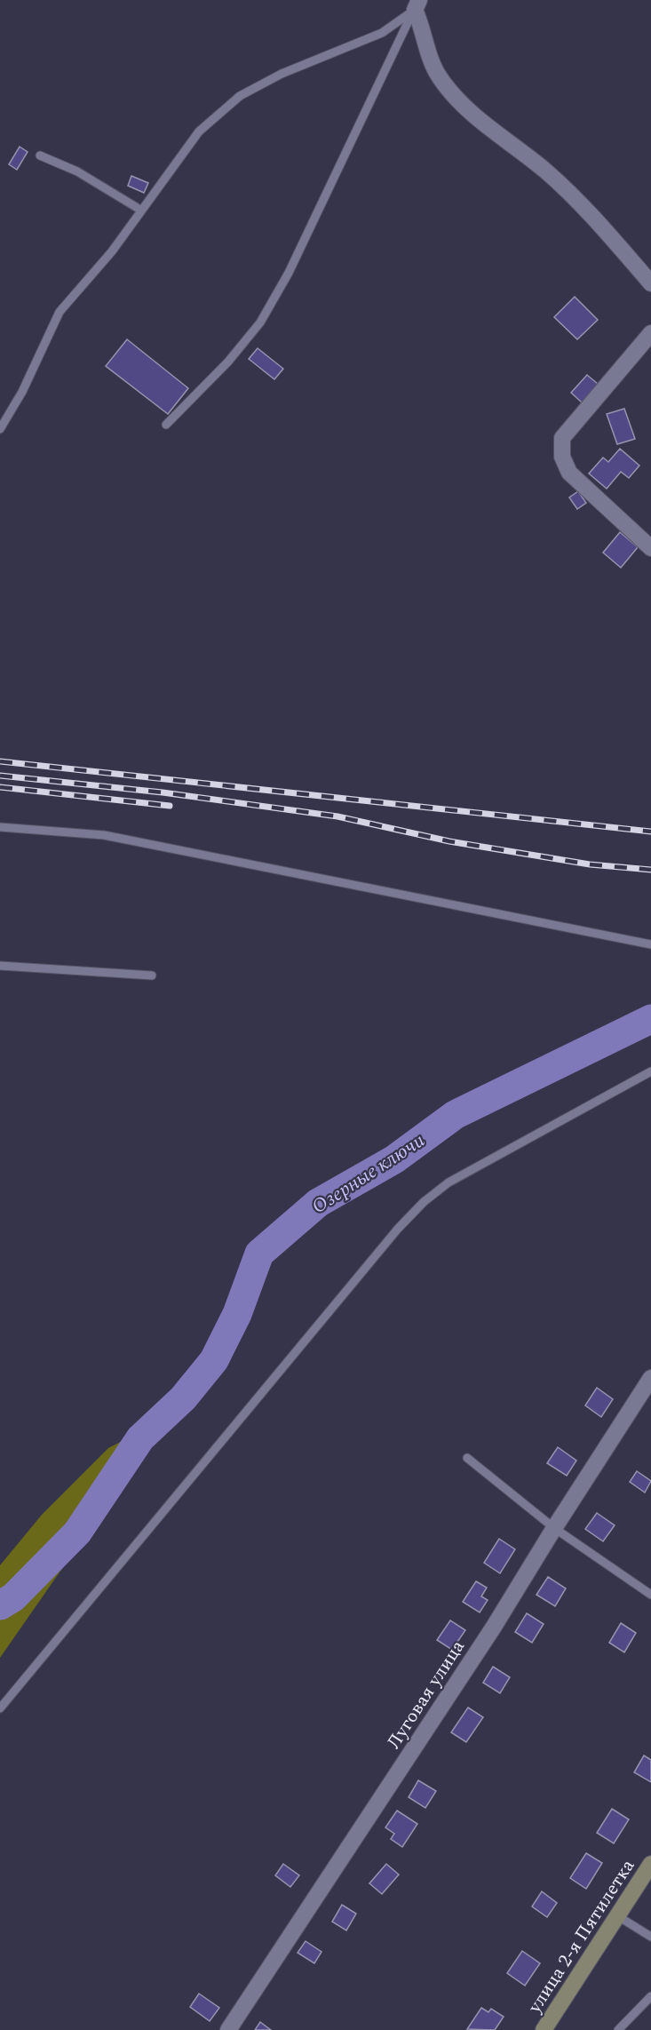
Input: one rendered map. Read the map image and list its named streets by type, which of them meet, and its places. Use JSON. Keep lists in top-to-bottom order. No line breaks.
{"streets":{"main road":["улица 2-я Пятилетка"],"street":["Луговая улица"]},"water":["Озерные ключи"]}
